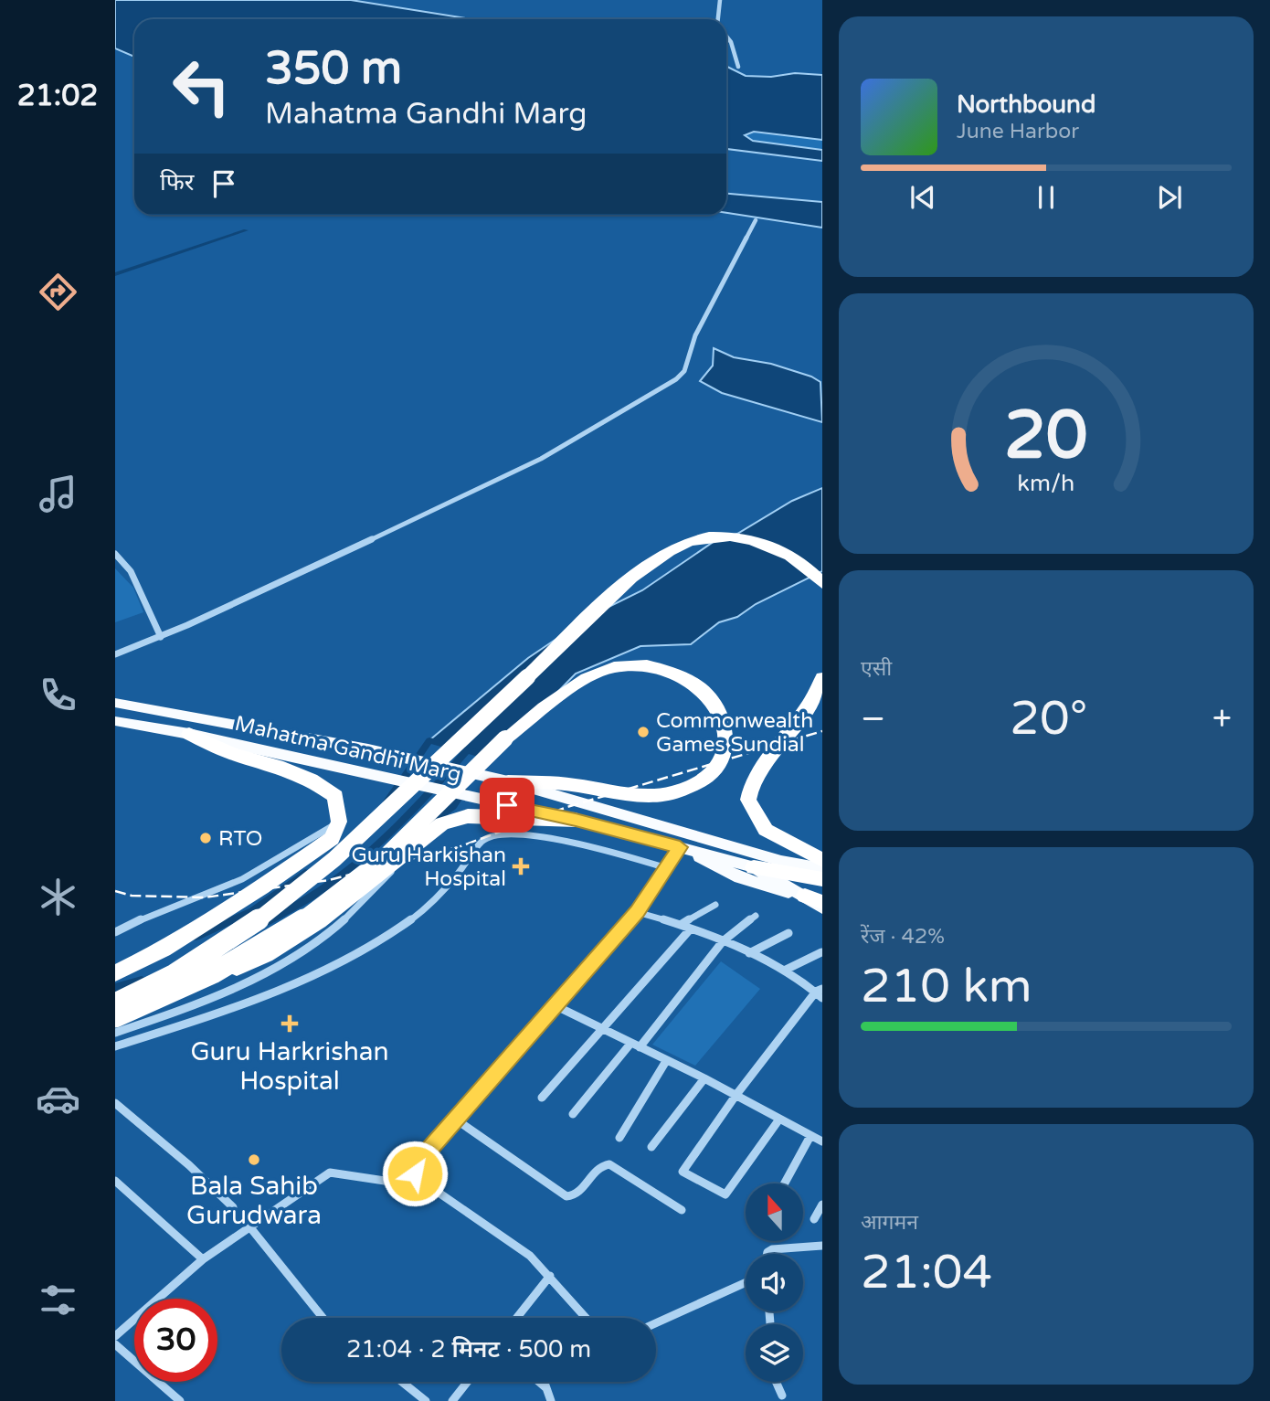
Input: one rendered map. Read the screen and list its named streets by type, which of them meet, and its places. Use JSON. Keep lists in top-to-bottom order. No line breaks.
{"streets":{"main road":["Mahatma Gandhi Marg"]},"places":{"other":["Commonwealth Games Sundial","RTO","Bala Sahib Gurudwara"],"health":["Guru Harkishan Hospital","Guru Harkrishan Hospital"]},"north":"top","page":{"tabs":"21:02","turn":["350 m","Mahatma Gandhi Marg"],"song":["Northbound","June Harbor"],"then":"फिर","tile":["एसी",["रेंज · 42%","210 km"],["आगमन","21:04"]],"heat":["−","20°","+"],"limit":"30","trip":"21:04 · 2 मिनट · 500 m","gauge":["20","km/h"]}}
